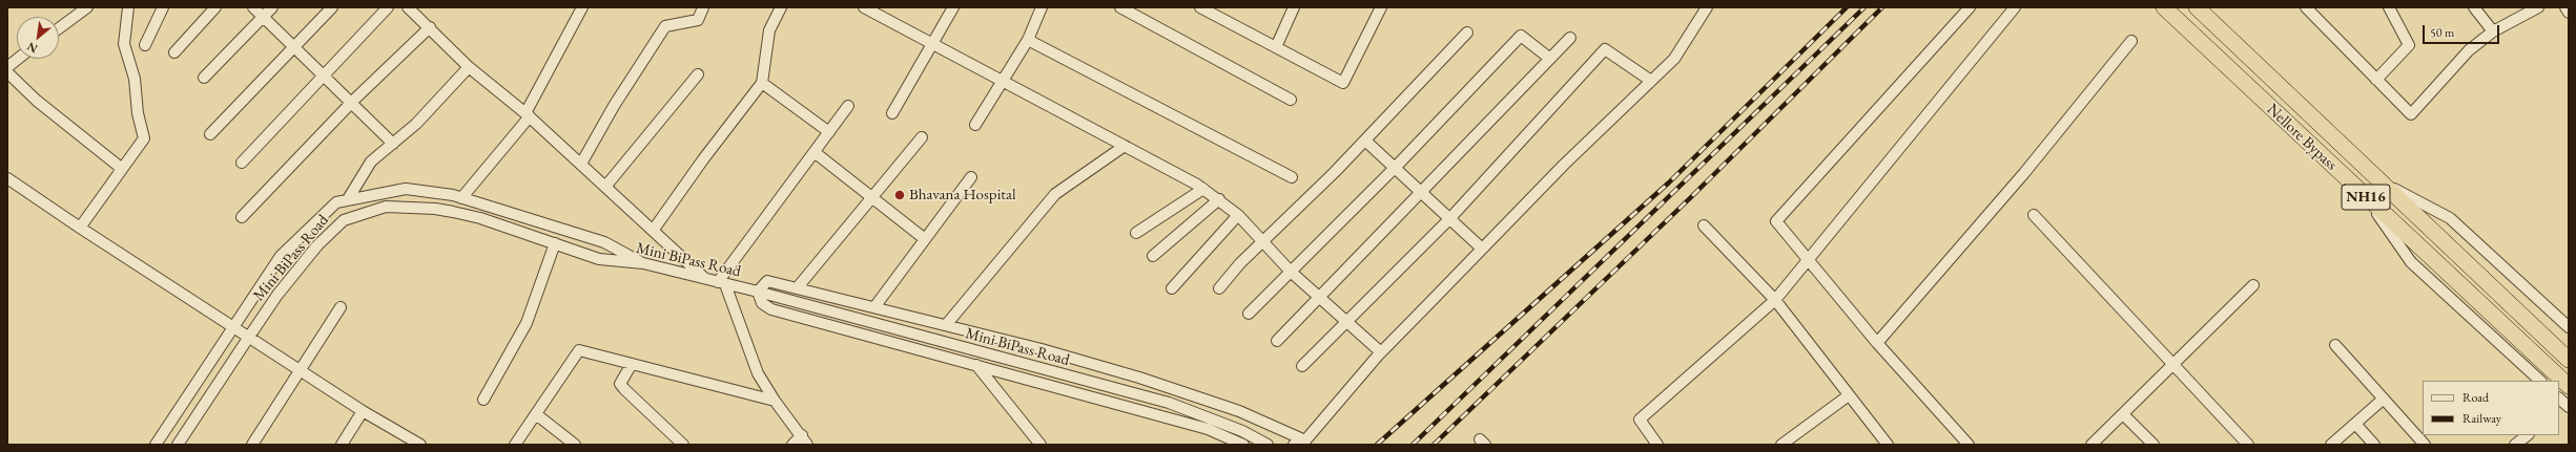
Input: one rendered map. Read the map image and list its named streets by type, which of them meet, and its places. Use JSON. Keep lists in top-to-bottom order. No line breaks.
{"streets":{"highway":["Nellore Bypass","NH16"],"street":["Mini BiPass Road"]},"places":["Bhavana Hospital"],"legend":["Road","Railway"],"scale_bar":"50 m","north":"bottom left"}
